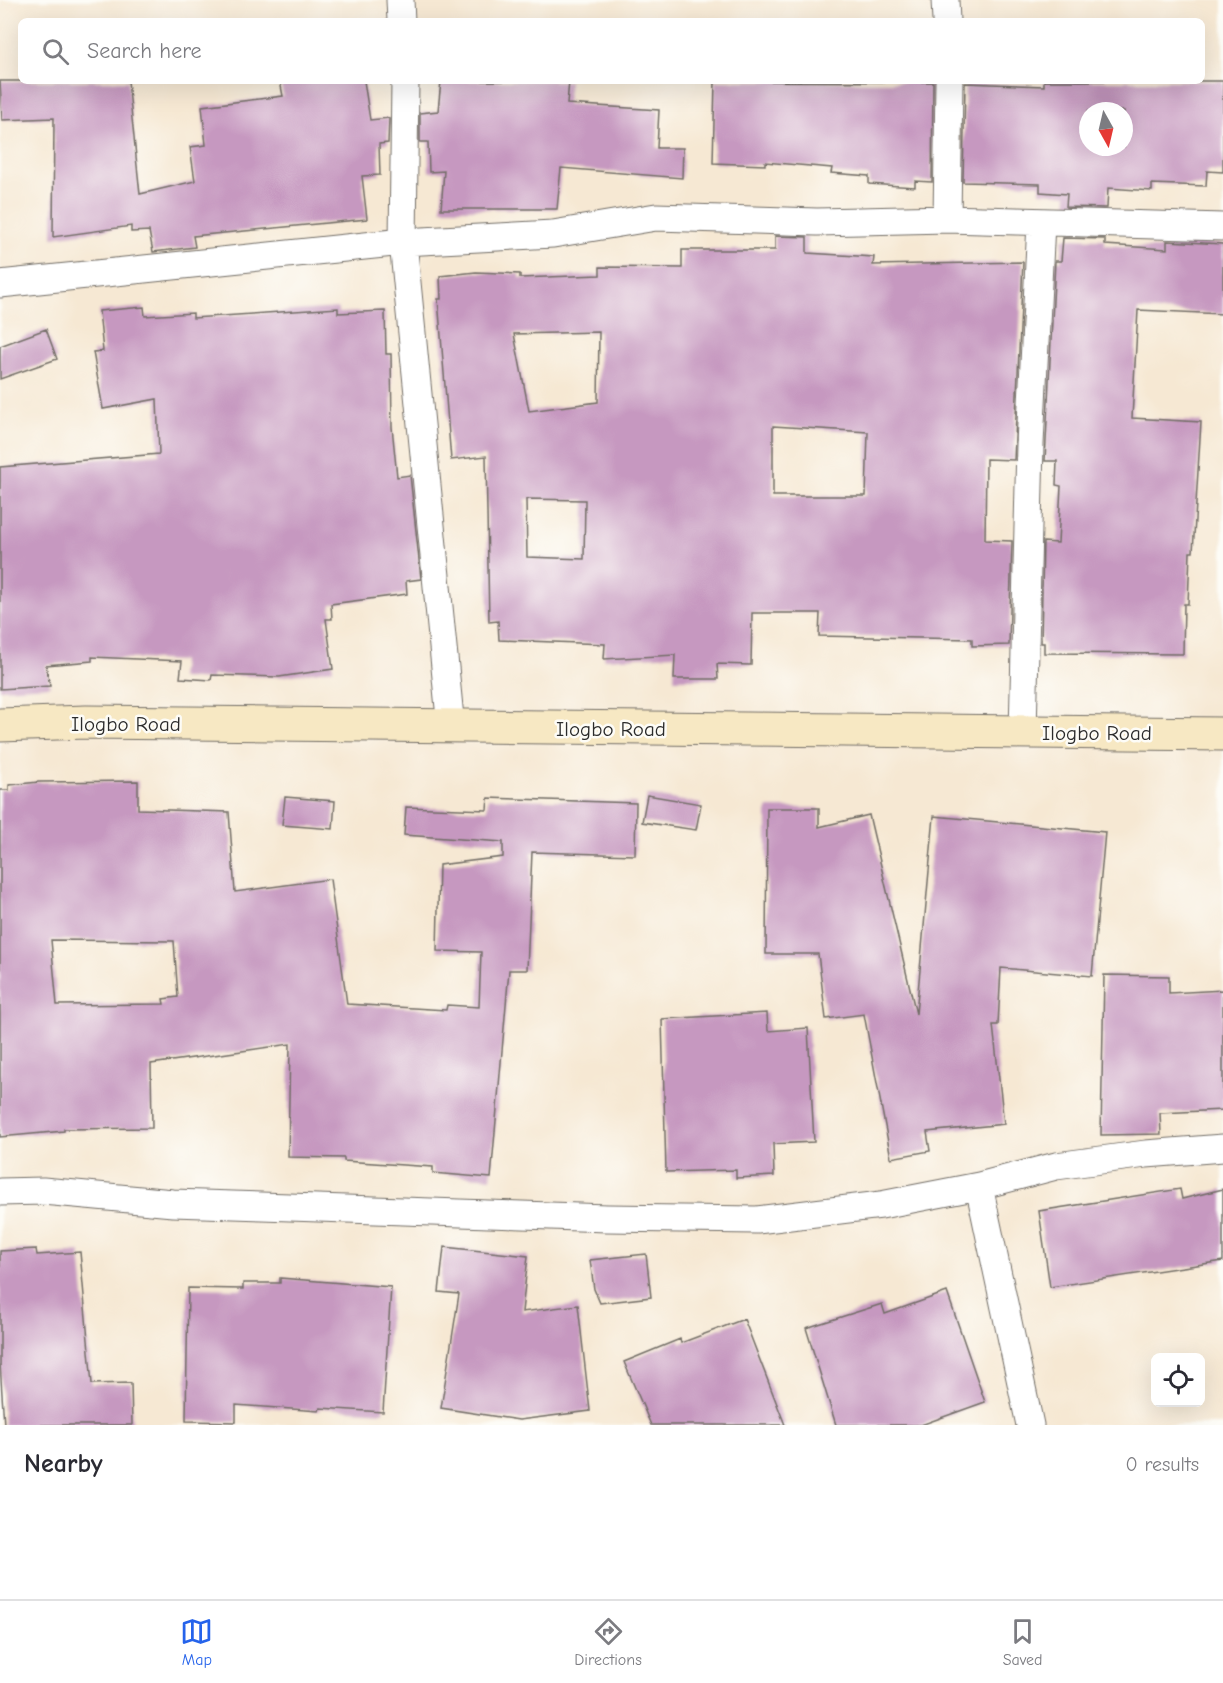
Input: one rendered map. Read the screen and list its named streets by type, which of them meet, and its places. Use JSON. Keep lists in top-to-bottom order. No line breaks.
{"streets":{"main road":["Ilogbo Road"]},"north":"bottom","page":{"search":"Search here","heading":["Nearby","0 results"],"nav":["Map","Directions","Saved"]}}
